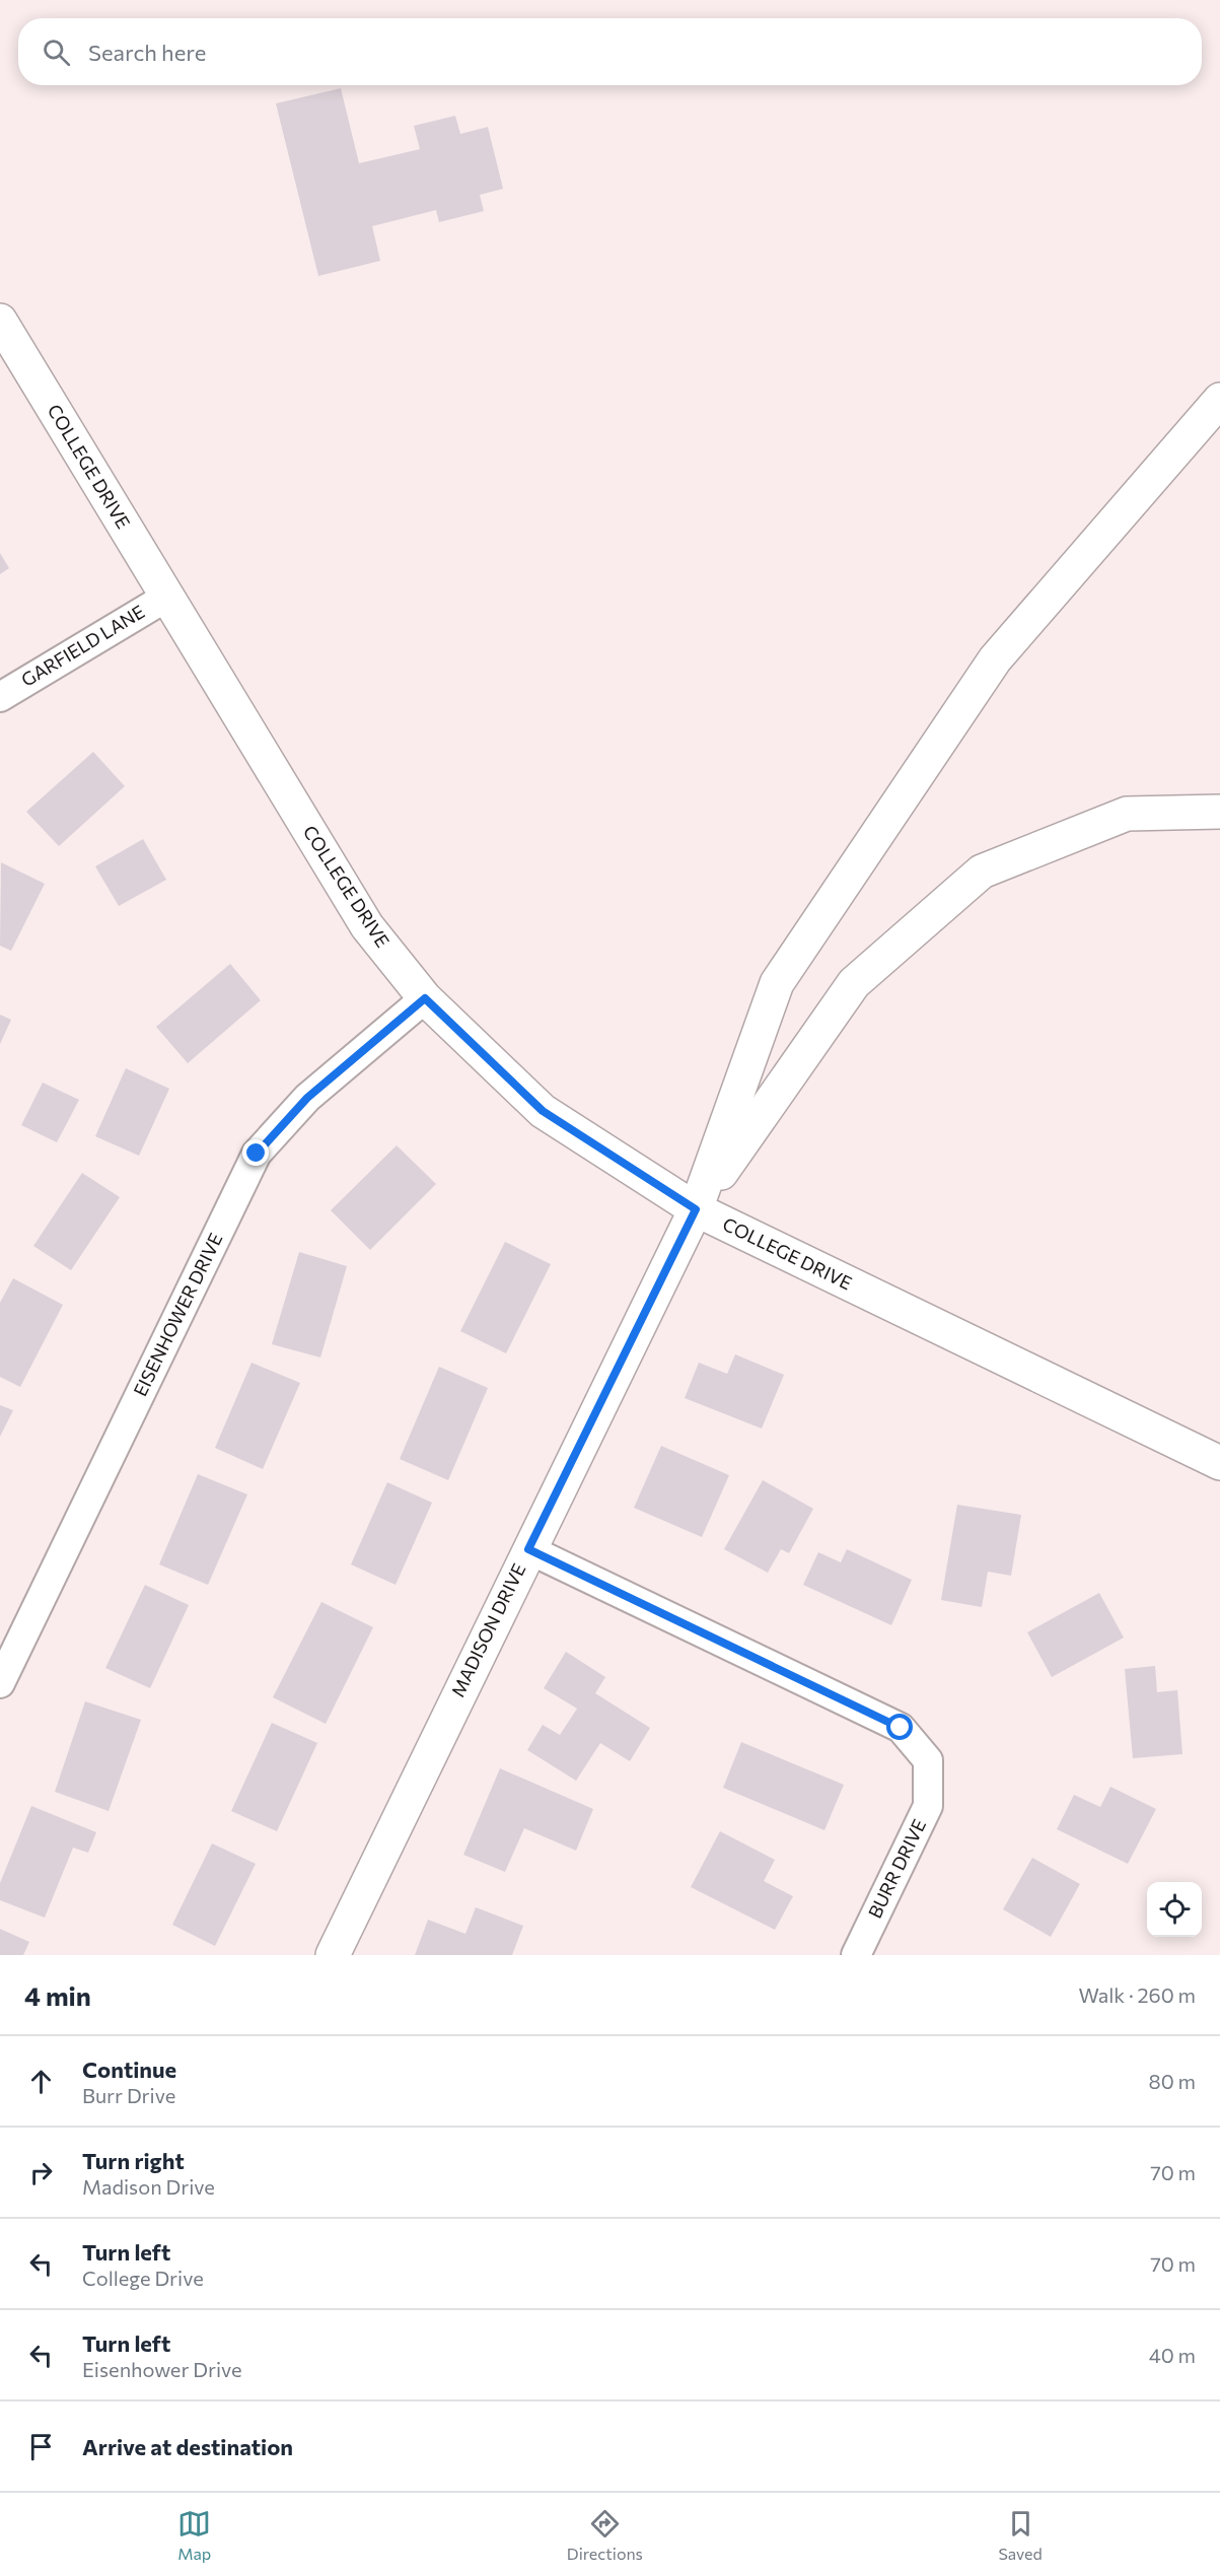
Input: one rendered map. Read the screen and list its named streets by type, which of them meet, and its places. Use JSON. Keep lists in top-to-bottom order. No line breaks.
{"streets":{"main road":["COLLEGE DRIVE","MADISON DRIVE"],"street":["GARFIELD LANE","EISENHOWER DRIVE","BURR DRIVE"]},"crossings":[["COLLEGE DRIVE","GARFIELD LANE"],["COLLEGE DRIVE","EISENHOWER DRIVE"],["COLLEGE DRIVE","MADISON DRIVE"],["MADISON DRIVE","BURR DRIVE"]],"page":{"search":"Search here","heading":["4 min","Walk · 260 m"],"list":[["Continue","Burr Drive","80 m"],["Turn right","Madison Drive","70 m"],["Turn left","College Drive","70 m"],["Turn left","Eisenhower Drive","40 m"],"Arrive at destination"],"nav":["Map","Directions","Saved"]}}
